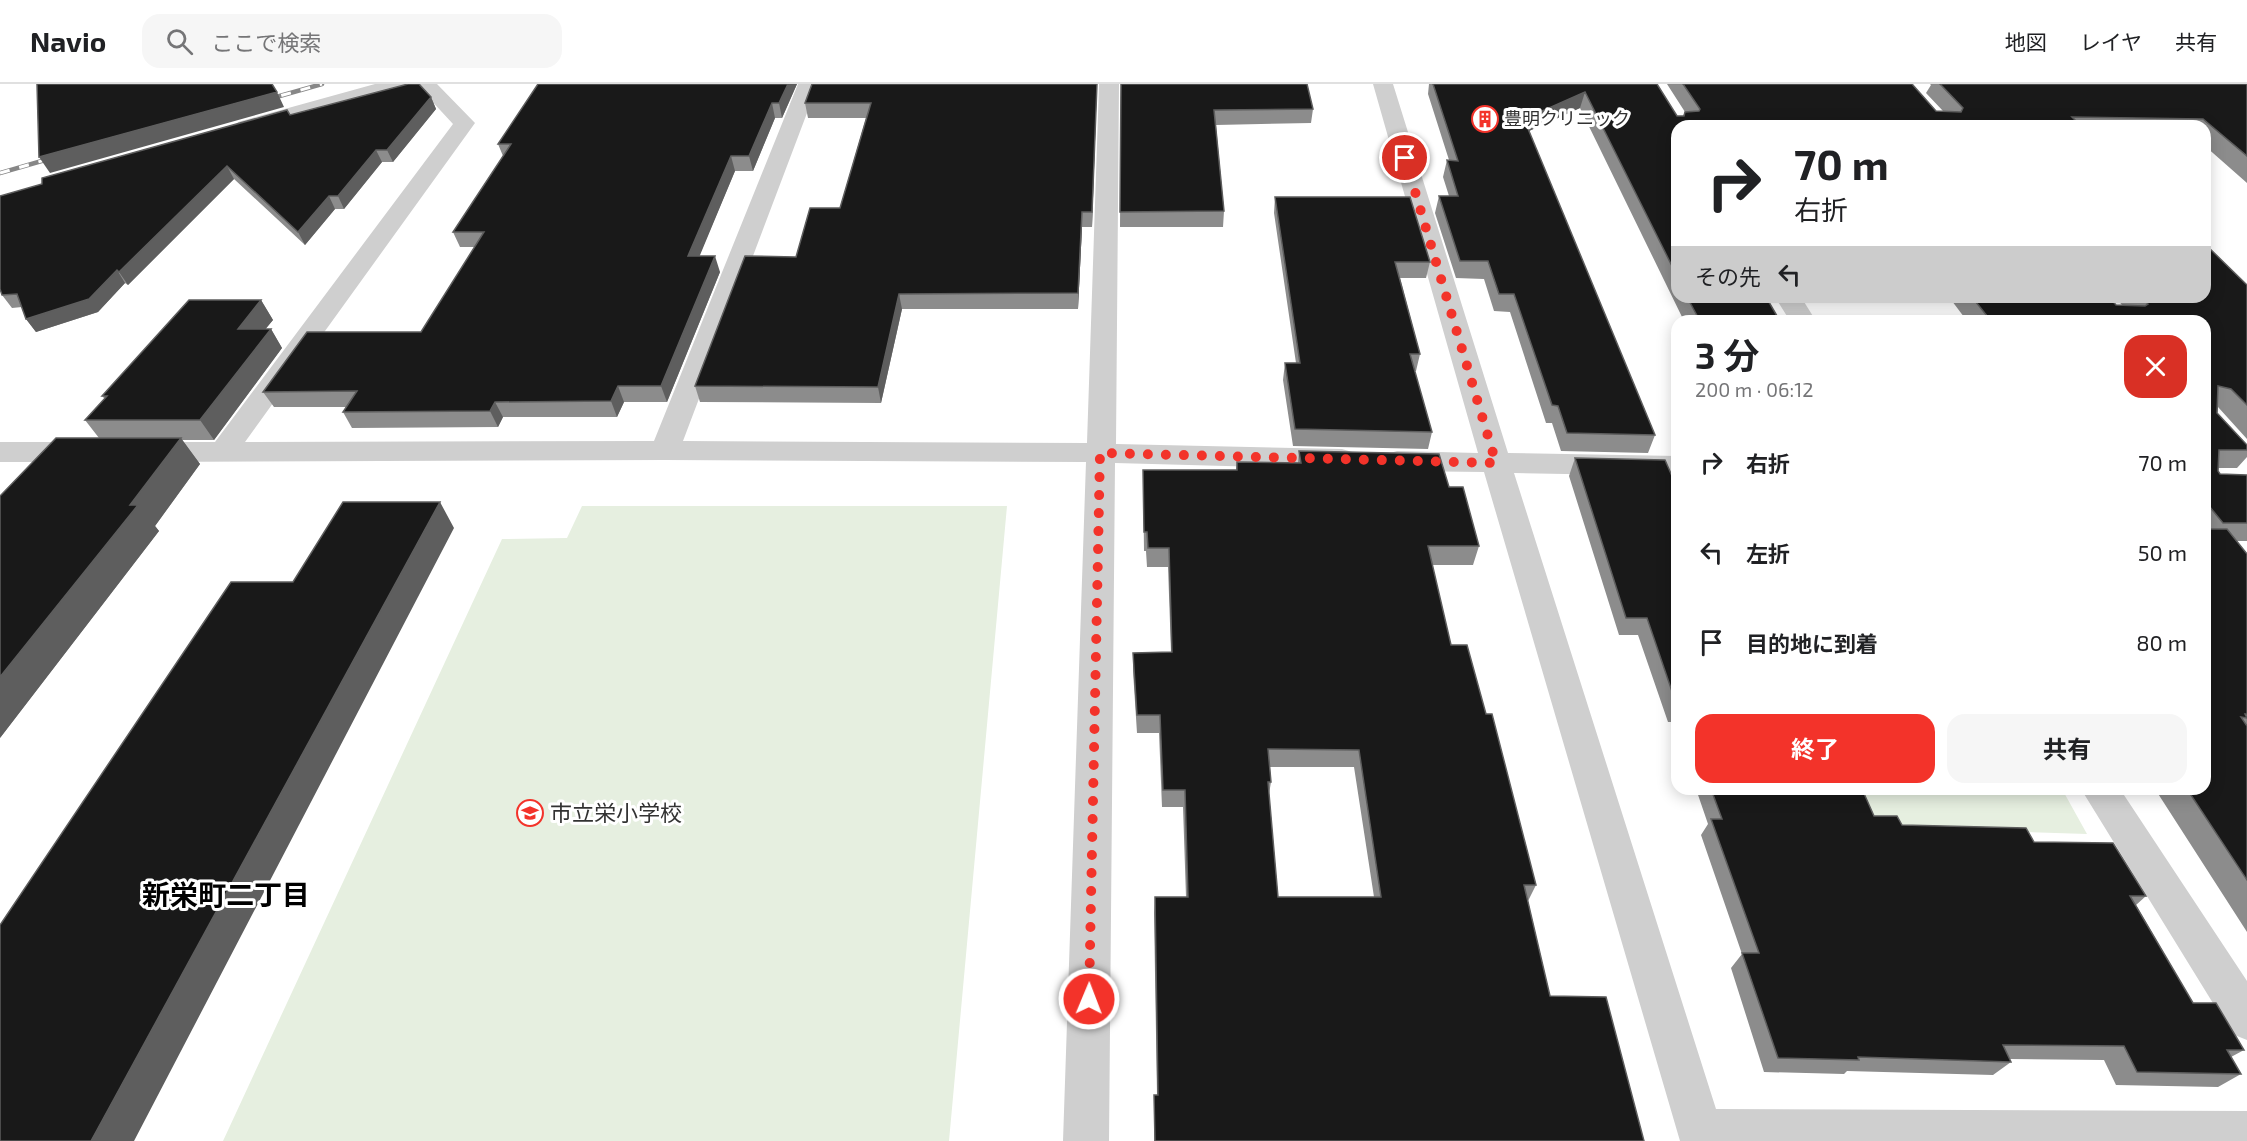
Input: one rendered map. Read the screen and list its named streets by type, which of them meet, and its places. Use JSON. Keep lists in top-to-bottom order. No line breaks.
{"districts":["新栄町二丁目"],"places":{"building":["豊明クリニック"],"school or university":["市立栄小学校"]},"page":{"header":"Navio","search":"ここで検索","nav":["地図","レイヤ","共有"],"turn":["70 m","右折"],"then":"その先","heading":["3 分","200 m · 06:12"],"list":[{"name":"右折","value":"70 m"},{"name":"左折","value":"50 m"},{"name":"目的地に到着","value":"80 m"}],"buttons":["終了","共有"]}}
